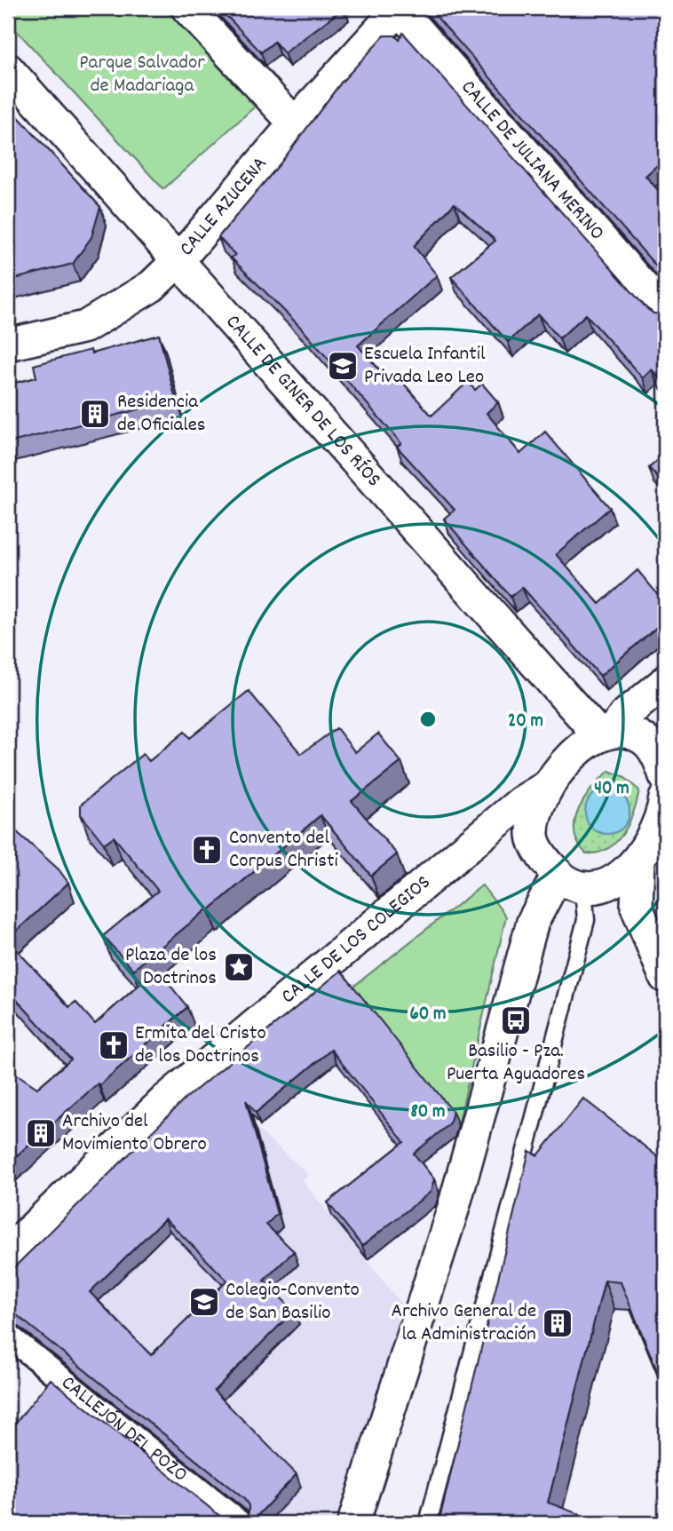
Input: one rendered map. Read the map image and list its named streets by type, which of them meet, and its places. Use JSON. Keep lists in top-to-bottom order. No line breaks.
{"streets":{"street":["CALLE DE JULIANA MERINO","CALLE AZUCENA","CALLE DE GINER DE LOS RÍOS","CALLE DE LOS COLEGIOS","CALLEJÓN DEL POZO"]},"crossings":[["CALLE DE JULIANA MERINO","CALLE AZUCENA"],["CALLE AZUCENA","CALLE DE GINER DE LOS RÍOS"]],"parks":["Parque Salvador de Madariaga"],"places":{"school or university":["Escuela Infantil Privada Leo Leo","Colegio-Convento de San Basilio"],"building":["Residencia de Oficiales","Archivo del Movimiento Obrero","Archivo General de la Administración"],"church":["Convento del Corpus Christi","Ermita del Cristo de los Doctrinos"],"place":["Plaza de los Doctrinos"],"bus stop":["Basilio - Pza. Puerta Aguadores"]},"rings":["20 m","40 m","60 m","80 m"]}
